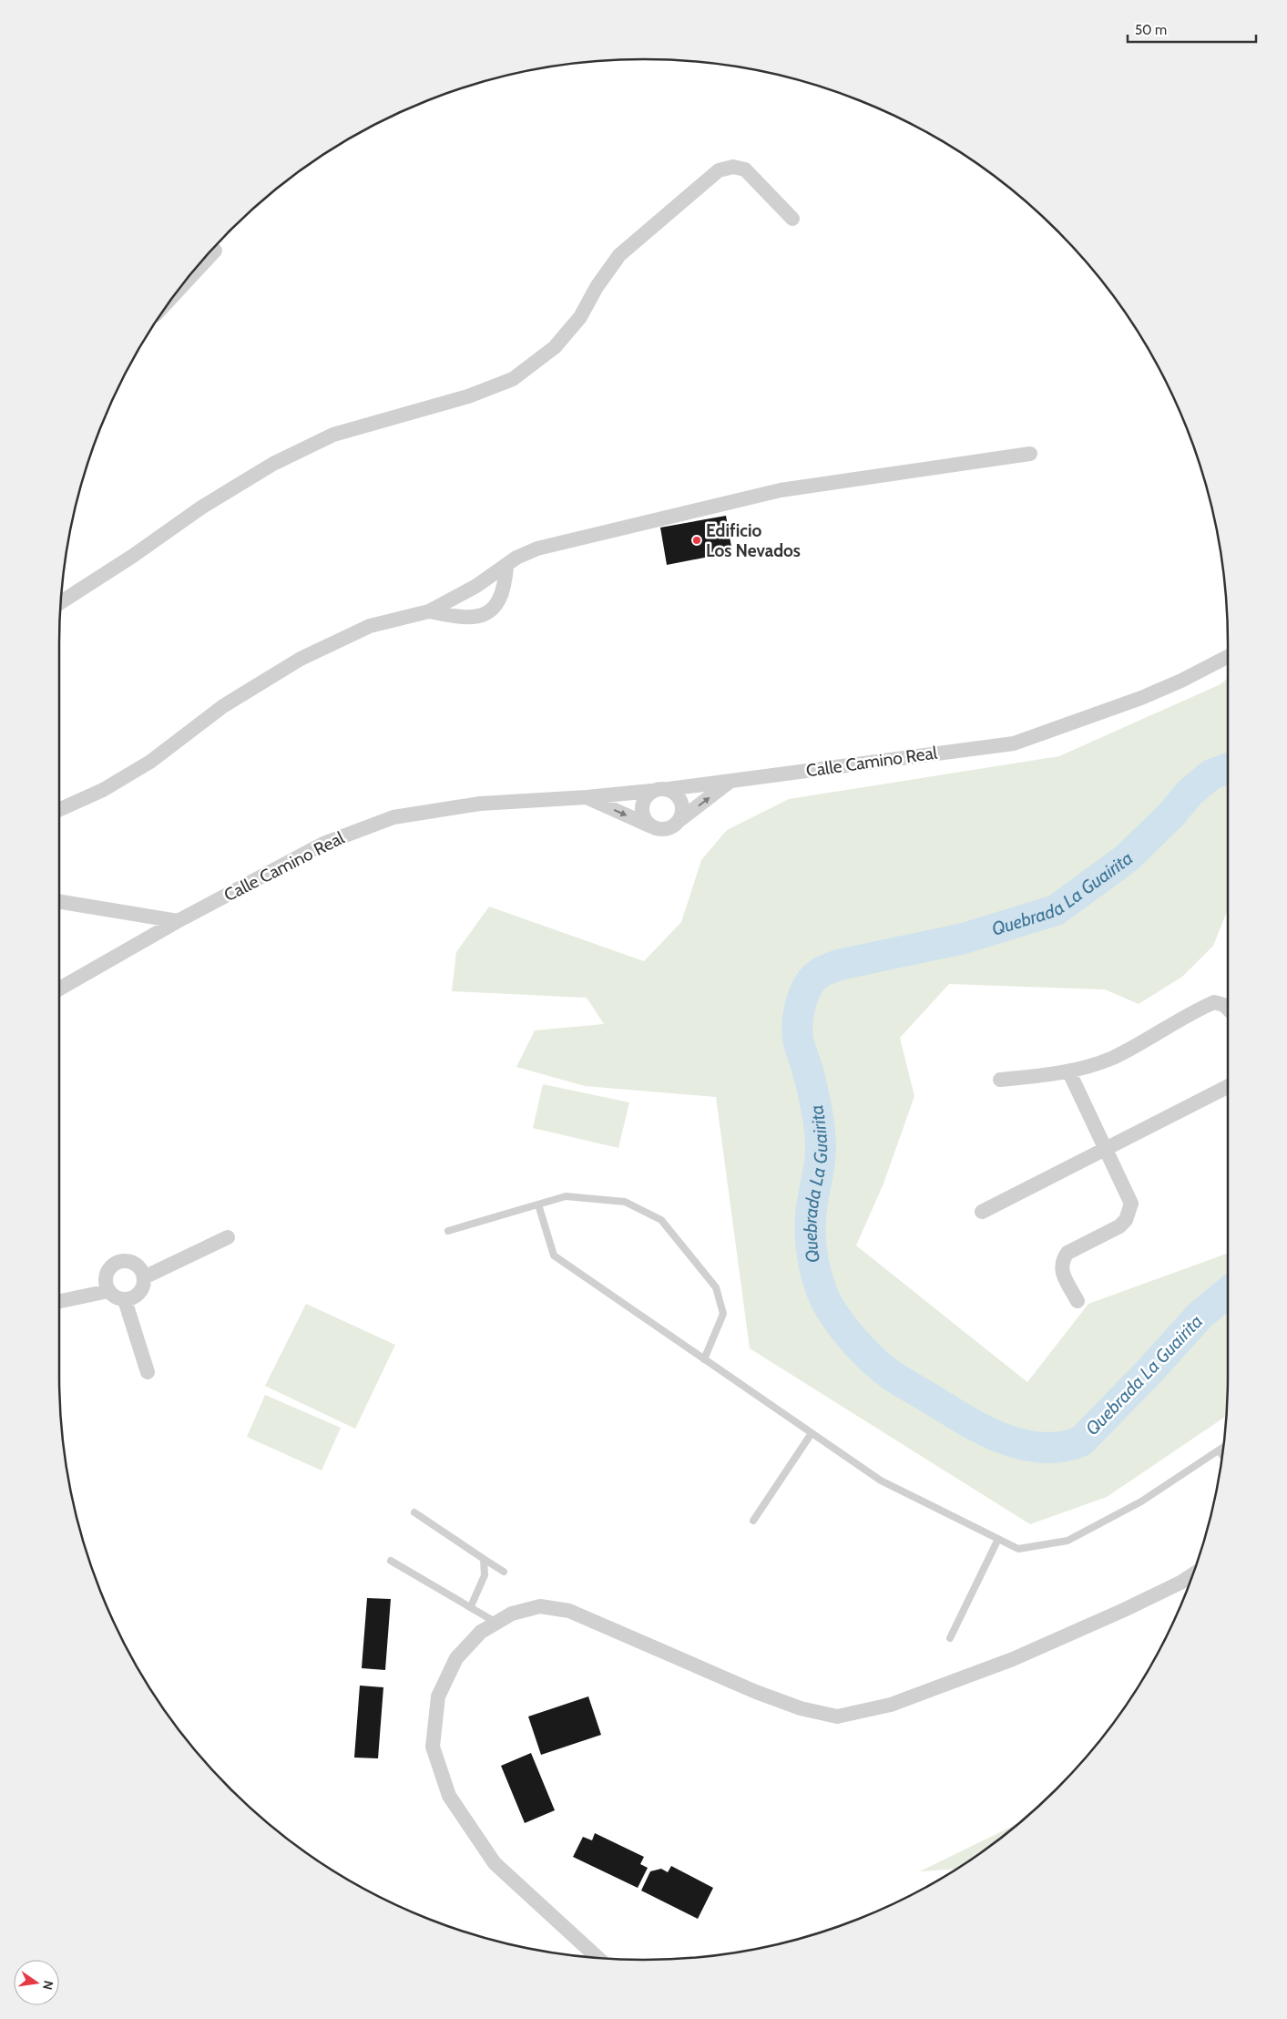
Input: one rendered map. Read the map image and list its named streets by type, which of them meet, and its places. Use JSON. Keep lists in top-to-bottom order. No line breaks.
{"streets":{"street":["Calle Camino Real"]},"water":["Quebrada La Guairita"],"places":["Edificio Los Nevados"],"scale_bar":"50 m","north":"right"}
